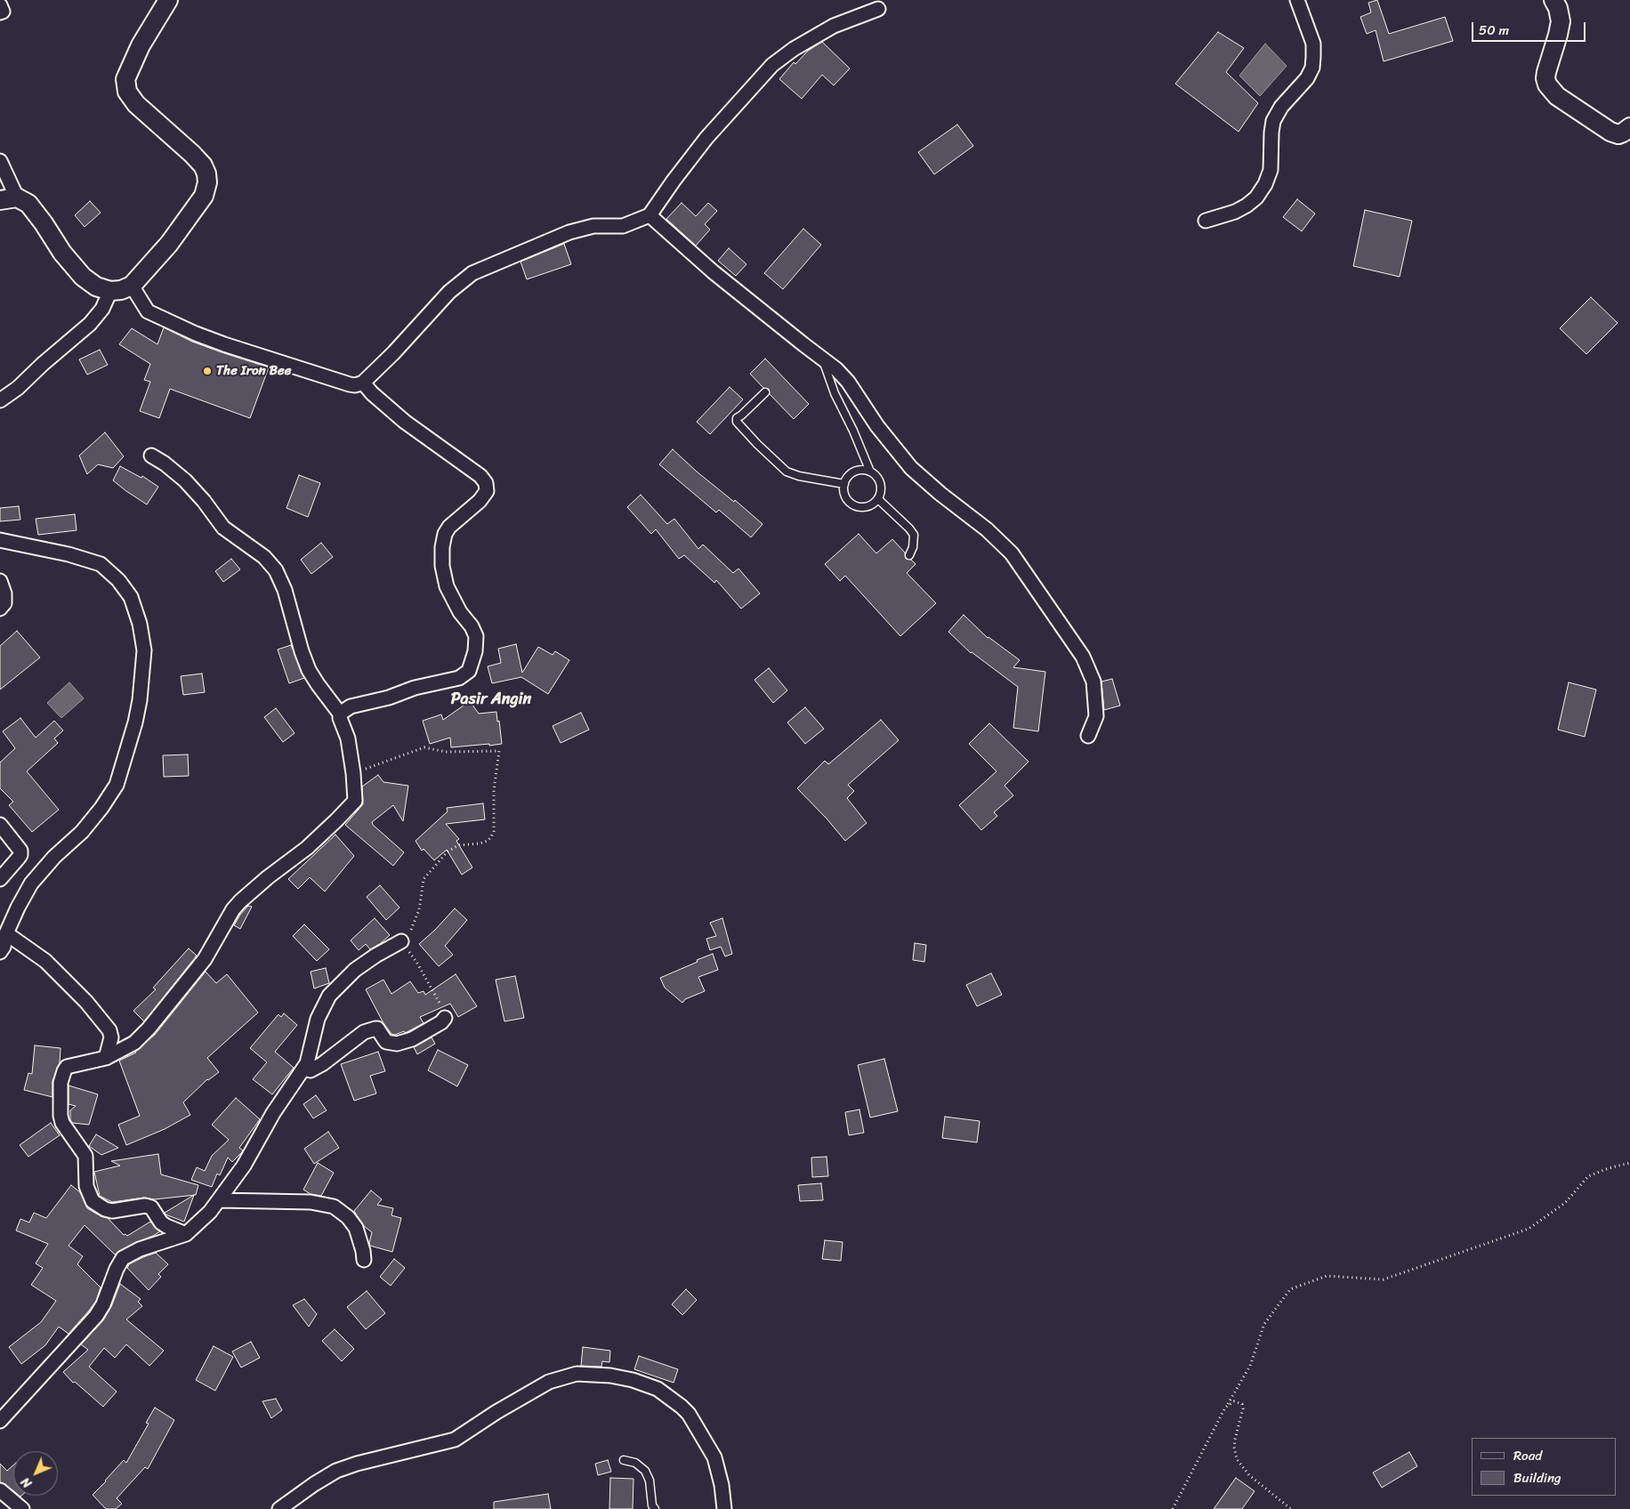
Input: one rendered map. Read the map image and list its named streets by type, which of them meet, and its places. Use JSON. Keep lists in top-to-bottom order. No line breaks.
{"districts":["Pasir Angin"],"places":["The Iron Bee"],"legend":["Road","Building"],"scale_bar":"50 m","north":"bottom left"}
